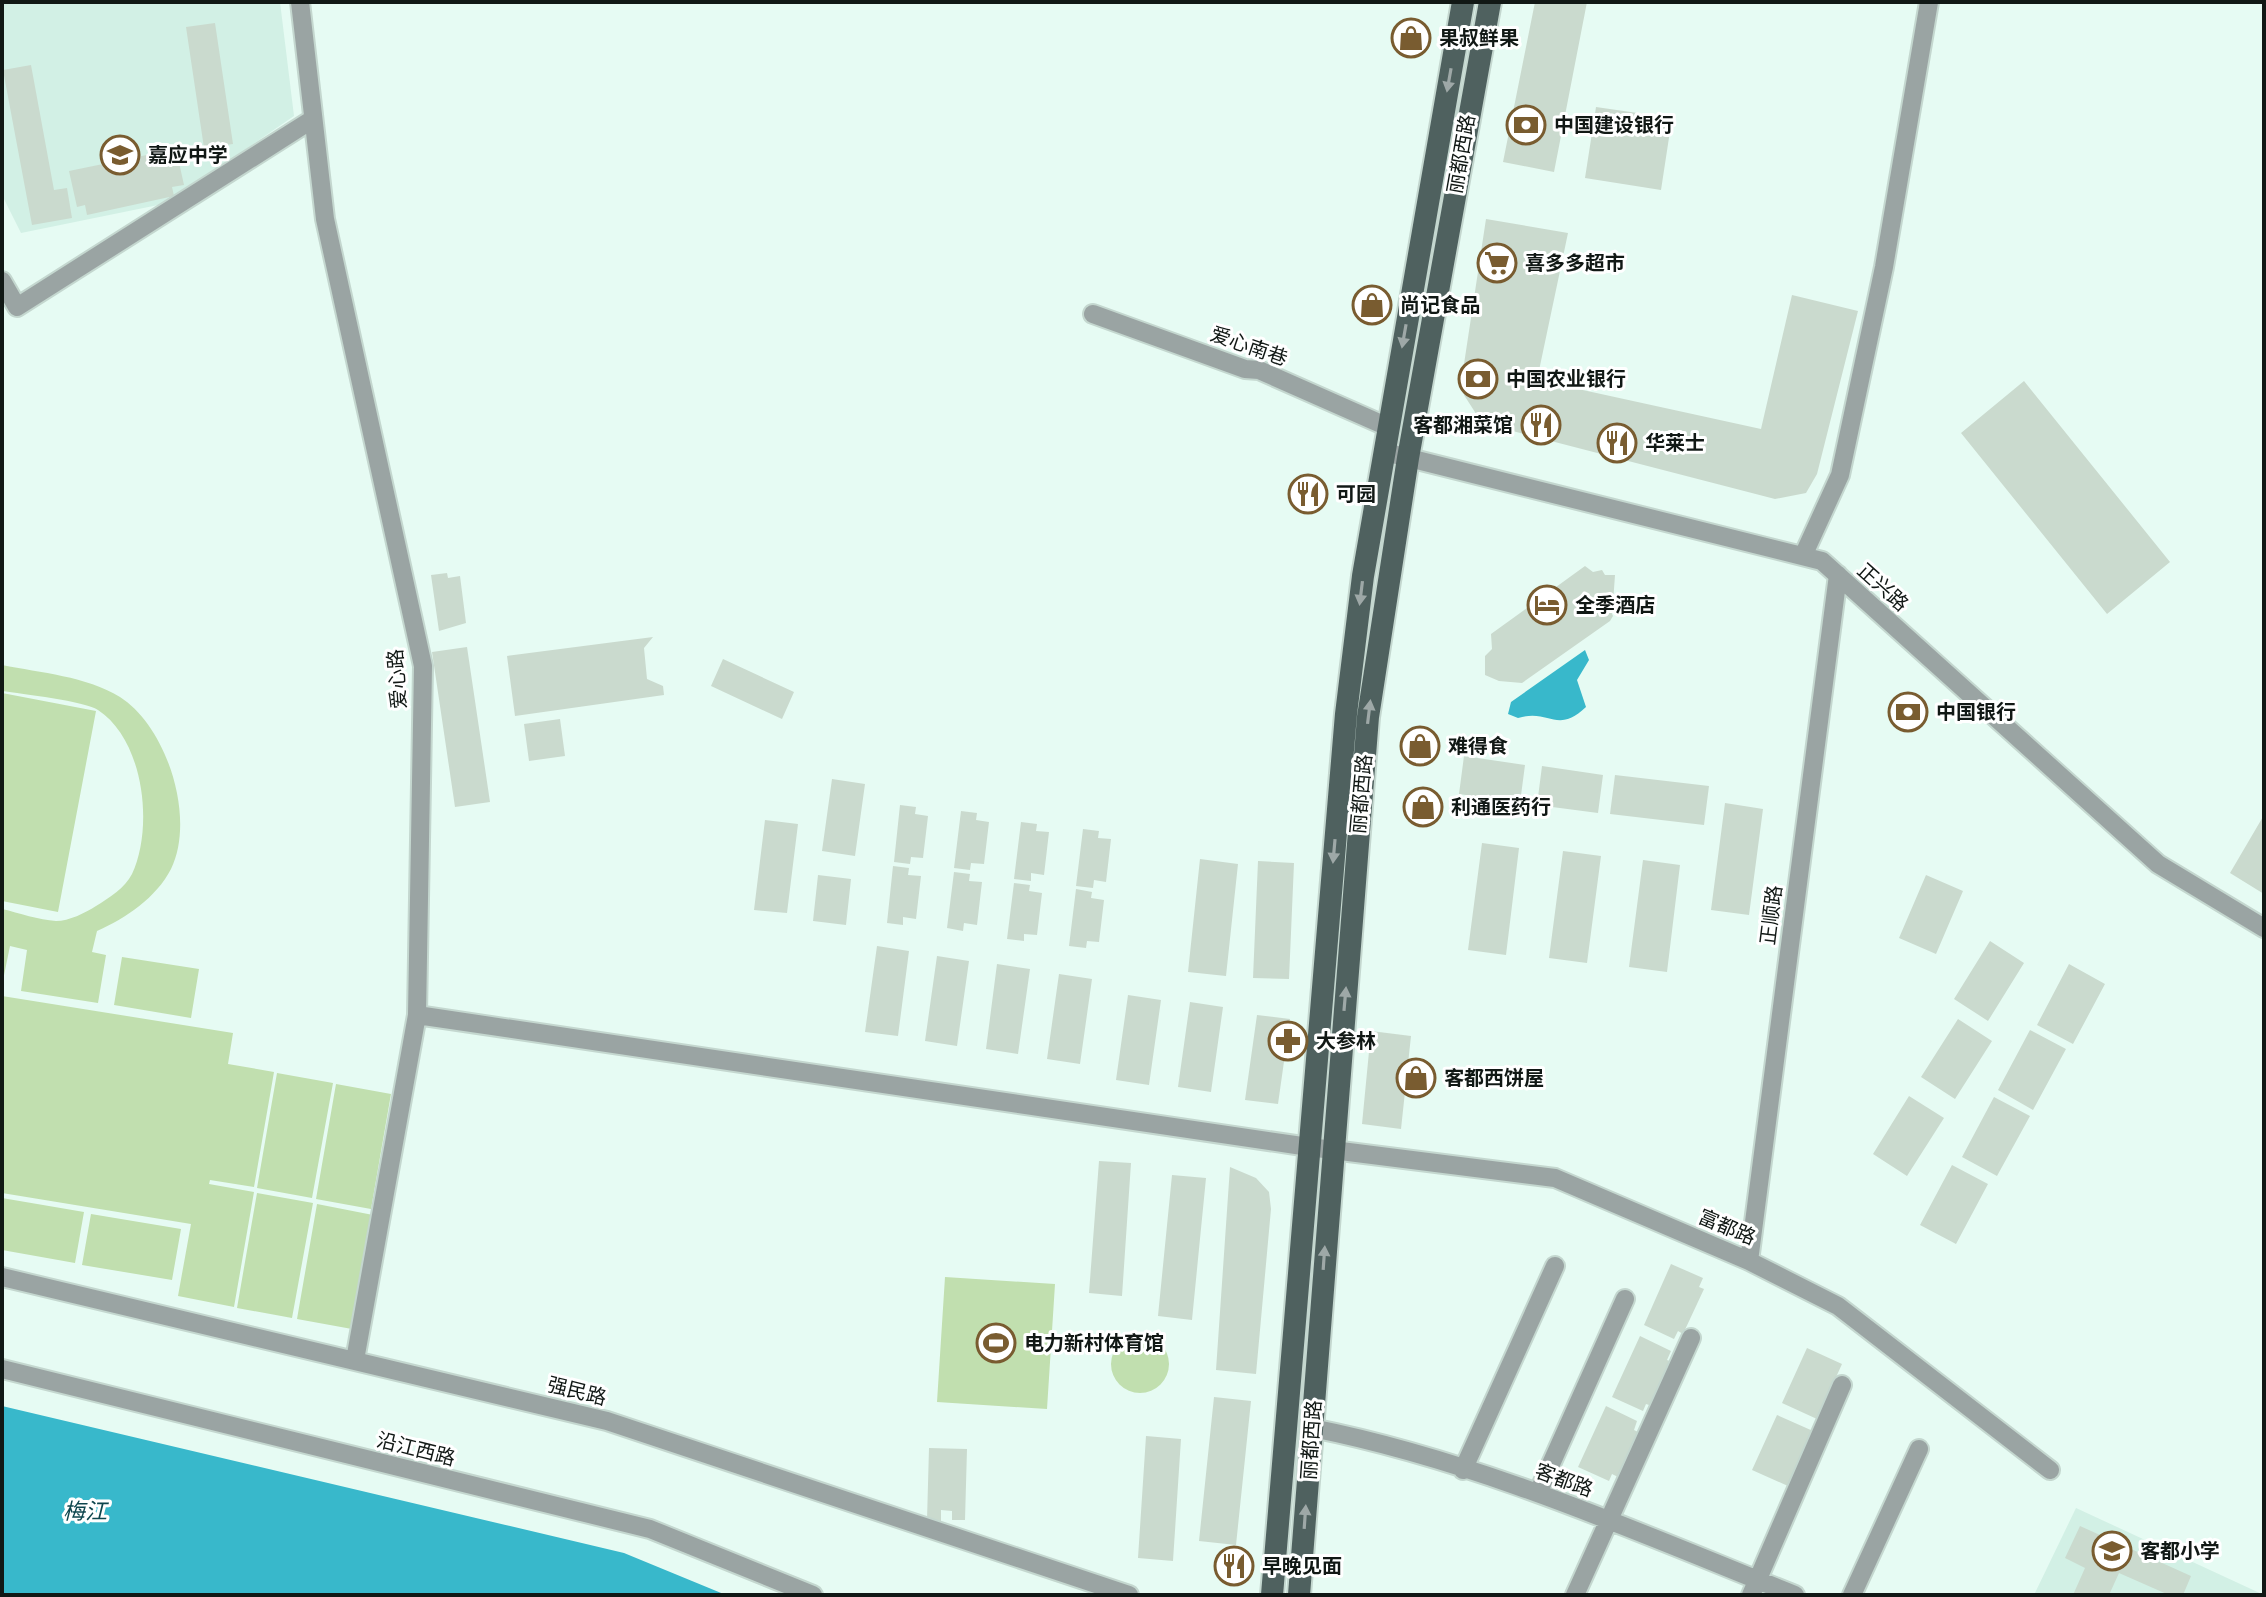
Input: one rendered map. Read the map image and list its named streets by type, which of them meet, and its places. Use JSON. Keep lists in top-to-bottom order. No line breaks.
{"streets":{"main road":["丽都西路"],"street":["爱心南巷","正兴路","爱心路","正顺路","富都路","强民路","沿江西路","客都路"]},"crossings":[["丽都西路","爱心南巷"],["丽都西路","正兴路"],["丽都西路","富都路"],["丽都西路","客都路"],["正兴路","正顺路"],["爱心路","富都路"],["爱心路","强民路"],["正顺路","富都路"]],"water":["梅江"],"places":{"shop":["果叔鲜果","尚记食品","难得食","利通医药行","客都西饼屋"],"bank":["中国建设银行","中国农业银行","中国银行"],"school or university":["嘉应中学","客都小学"],"supermarket":["喜多多超市"],"restaurant":["客都湘菜馆","华莱士","可园","早晚见面"],"hotel":["全季酒店"],"pharmacy":["大参林"],"sports":["电力新村体育馆"]}}
